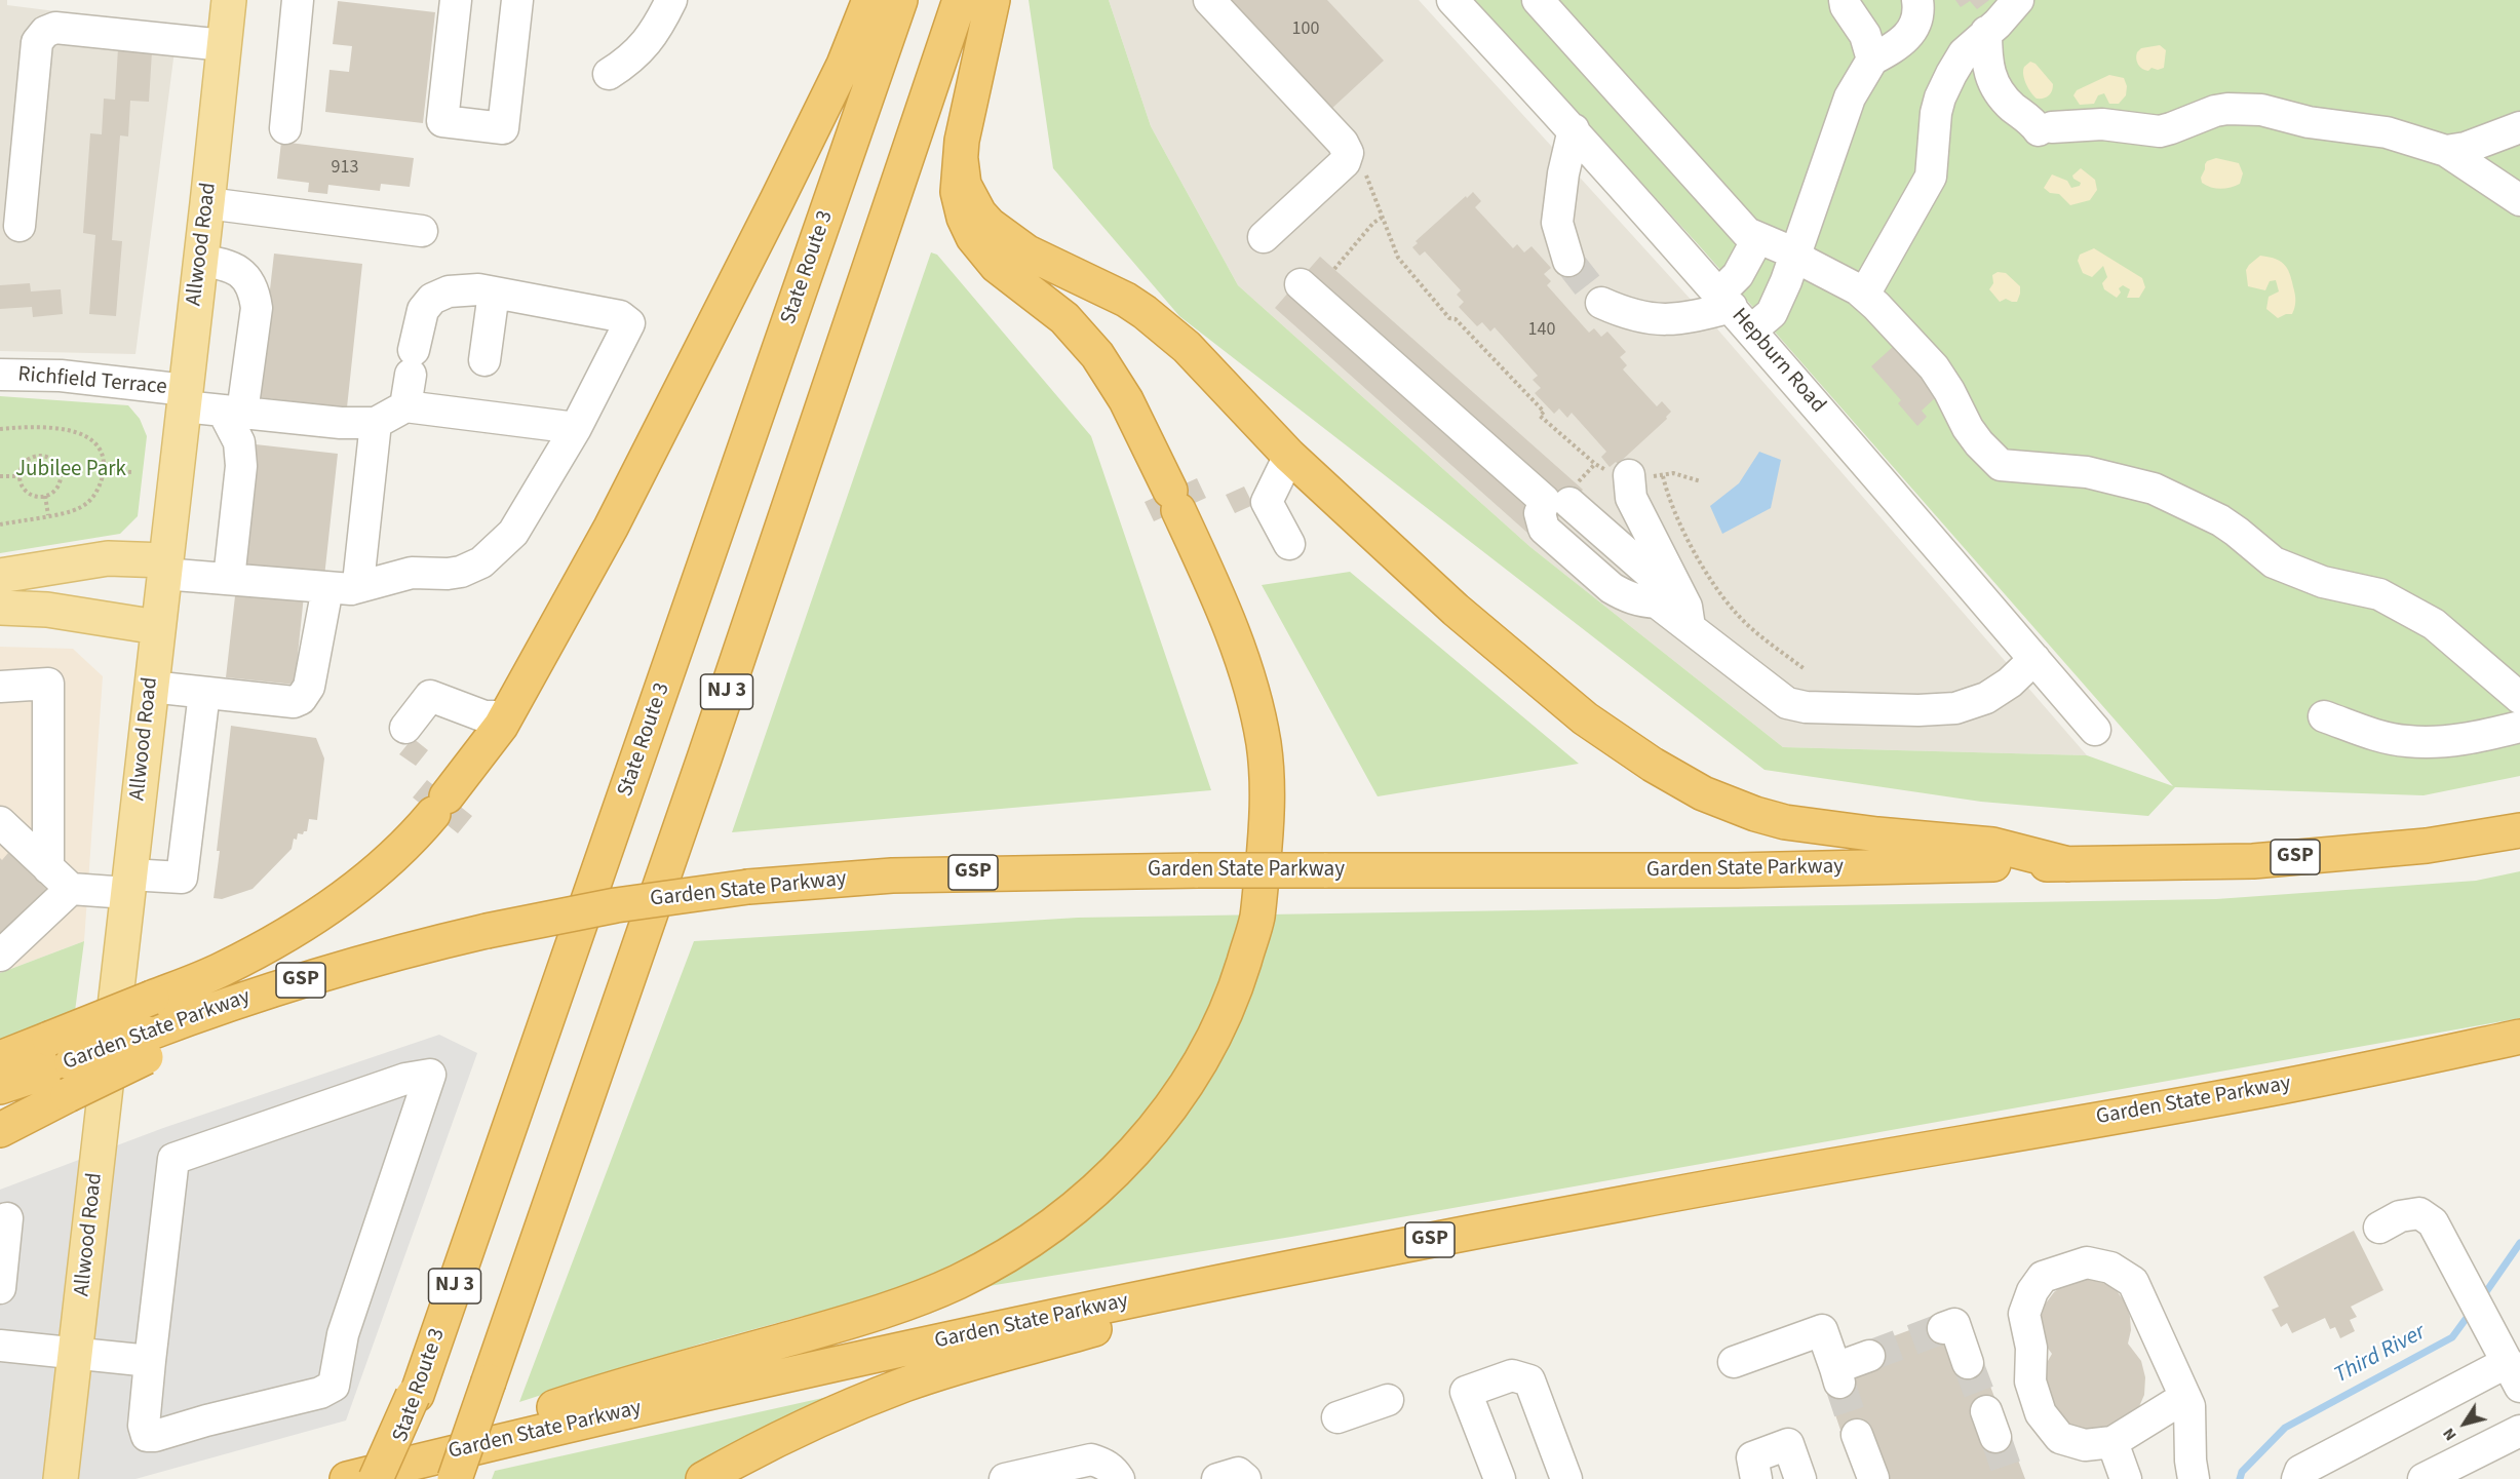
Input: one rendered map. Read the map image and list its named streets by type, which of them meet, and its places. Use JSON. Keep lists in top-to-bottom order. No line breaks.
{"streets":{"highway":["State Route 3","NJ 3","GSP","Garden State Parkway"],"main road":["Allwood Road"],"street":["Hepburn Road","Richfield Terrace"]},"crossings":[["Allwood Road","Richfield Terrace"]],"water":["Third River"],"parks":["Jubilee Park"],"house_numbers":["100","913","140"],"north":"bottom left"}
